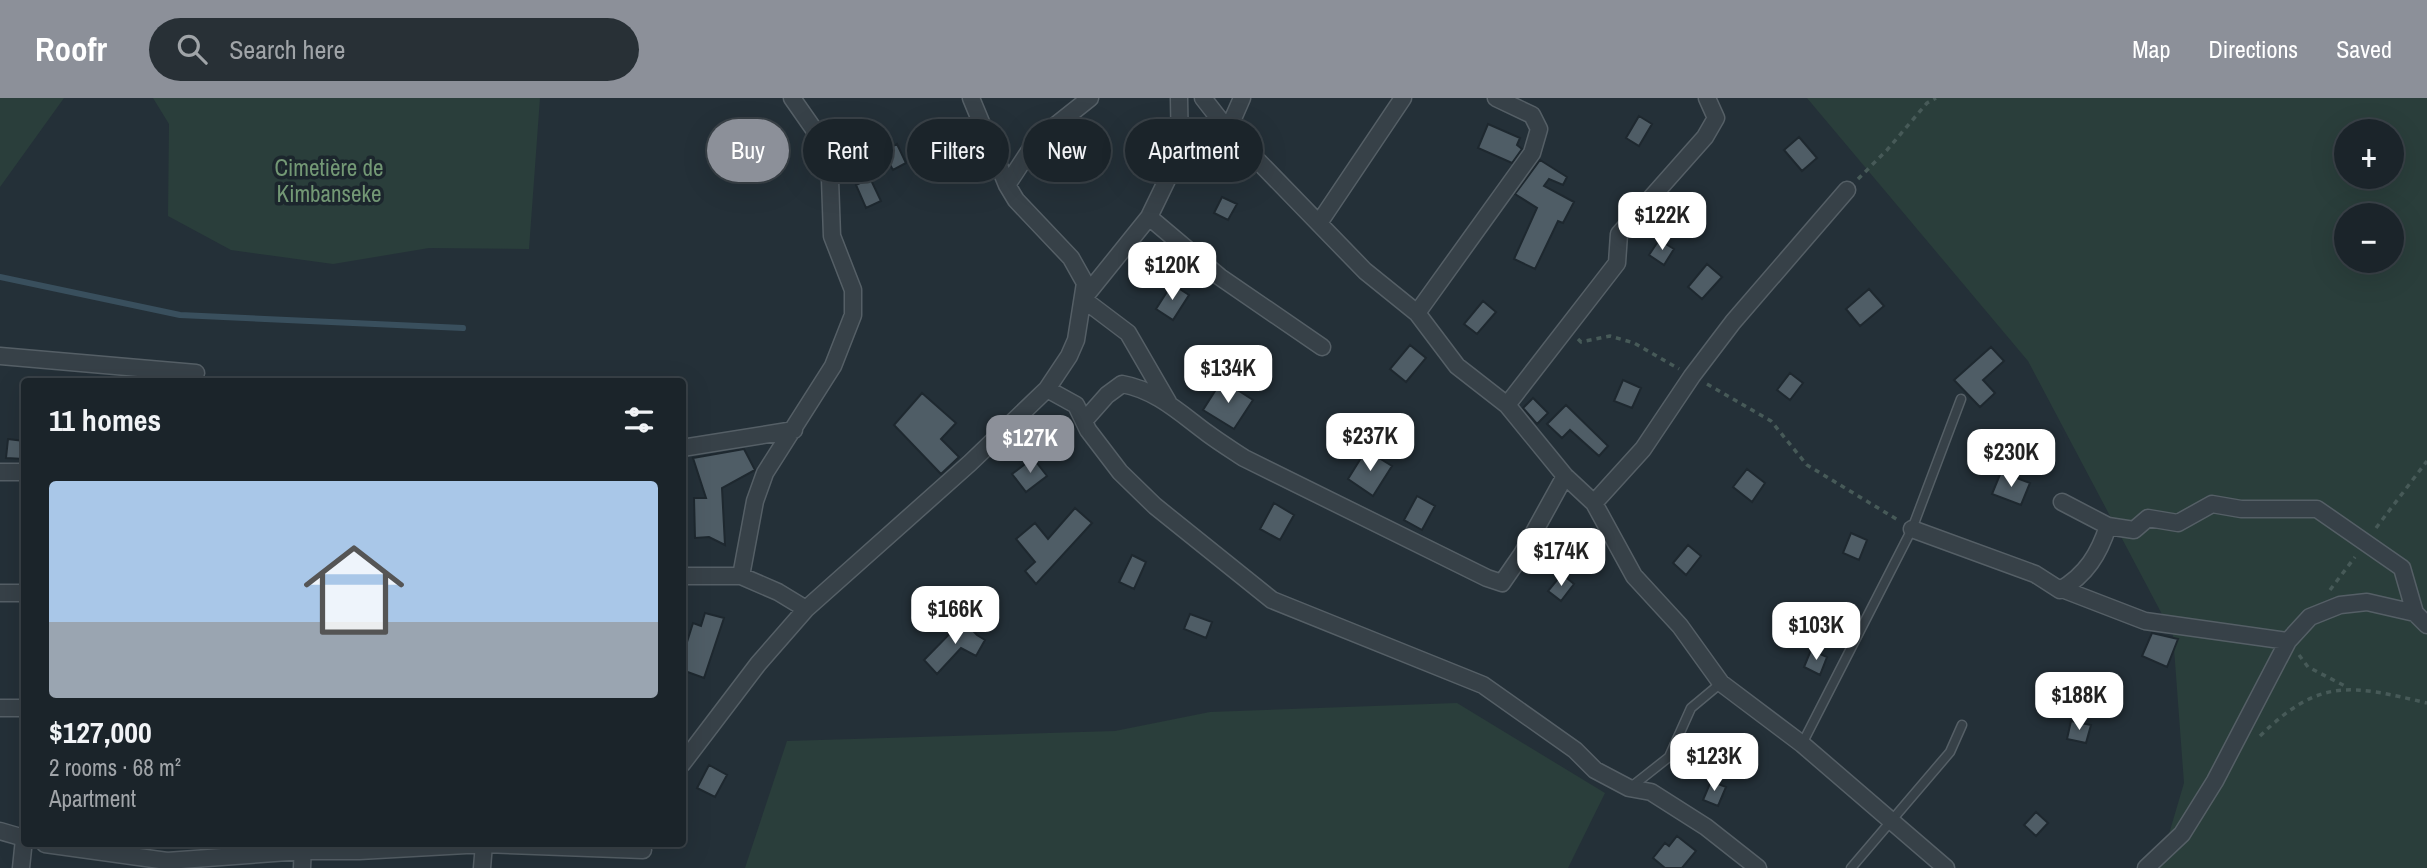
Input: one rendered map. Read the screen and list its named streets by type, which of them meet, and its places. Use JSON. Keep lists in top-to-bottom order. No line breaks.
{"parks":["Cimetière de Kimbanseke"],"page":{"header":"Roofr","search":"Search here","nav":["Map","Directions","Saved"],"map_buttons":["+","−"],"chip":["Buy","Rent","Filters","New","Apartment"],"price":["$122K","$120K","$134K","$237K","$127K","$230K","$174K","$166K","$103K","$188K","$123K"],"heading":"11 homes","list":[{"name":"$127,000","note":"2 rooms · 68 m² · Apartment"}]}}
